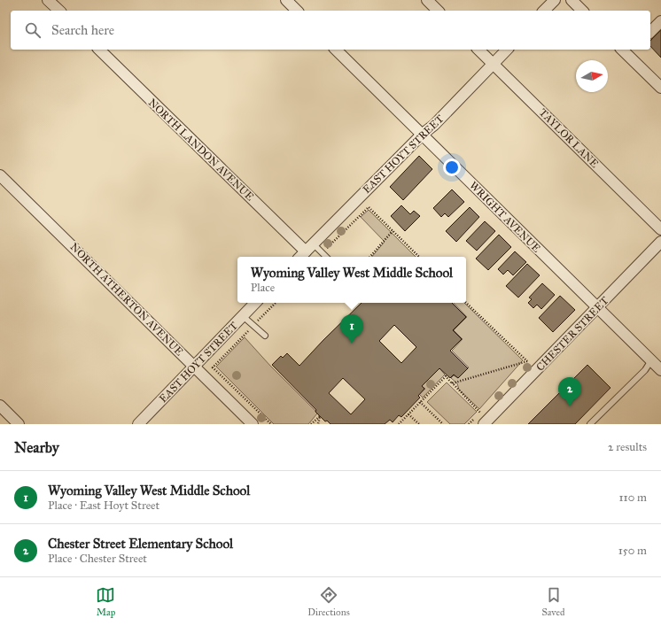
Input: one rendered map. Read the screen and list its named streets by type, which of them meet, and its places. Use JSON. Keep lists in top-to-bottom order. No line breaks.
{"streets":{"street":["TAYLOR LANE","NORTH LANDON AVENUE","EAST HOYT STREET","WRIGHT AVENUE","NORTH ATHERTON AVENUE","CHESTER STREET"]},"crossings":[["TAYLOR LANE","EAST HOYT STREET"],["NORTH LANDON AVENUE","EAST HOYT STREET"],["EAST HOYT STREET","WRIGHT AVENUE"],["EAST HOYT STREET","NORTH ATHERTON AVENUE"],["WRIGHT AVENUE","CHESTER STREET"]],"north":"right","page":{"search":"Search here","popup":["Wyoming Valley West Middle School","Place"],"pins":["1","2"],"heading":["Nearby","2 results"],"list":[{"mark":"1","name":"Wyoming Valley West Middle School","note":"Place · East Hoyt Street","value":"110 m"},{"mark":"2","name":"Chester Street Elementary School","note":"Place · Chester Street","value":"150 m"}],"nav":["Map","Directions","Saved"]}}
